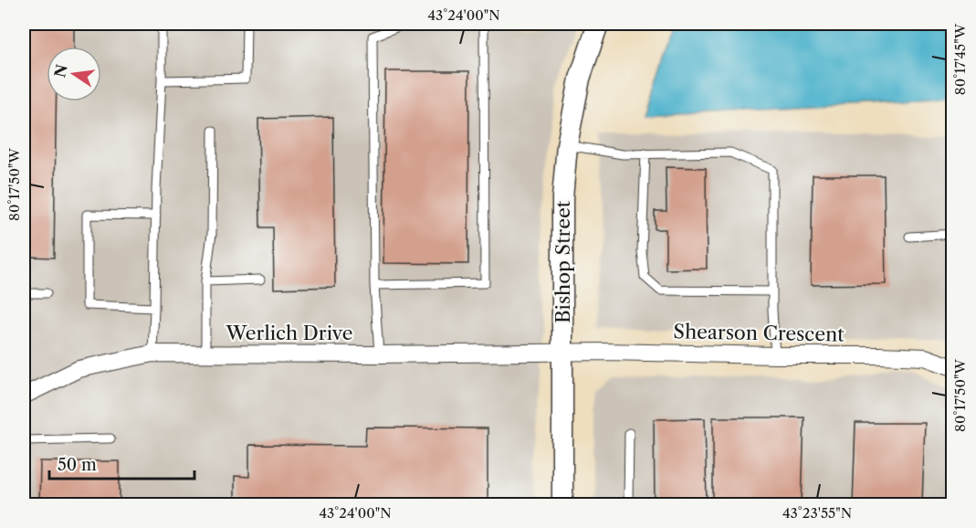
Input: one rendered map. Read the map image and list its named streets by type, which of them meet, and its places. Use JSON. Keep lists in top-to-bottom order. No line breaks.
{"streets":{"street":["Bishop Street","Werlich Drive","Shearson Crescent"]},"crossings":[["Bishop Street","Werlich Drive"],["Bishop Street","Shearson Crescent"],["Werlich Drive","Shearson Crescent"]],"scale_bar":"50 m","north":"left","coordinates":["43°24'00\"N","80°17'45\"W","80°17'50\"W","43°23'55\"N"]}
